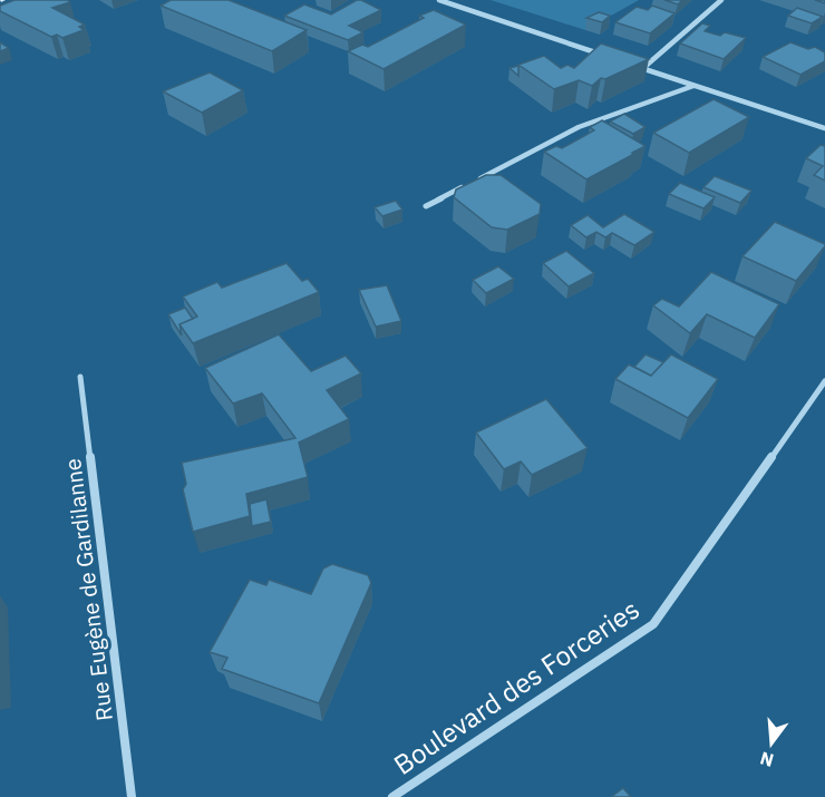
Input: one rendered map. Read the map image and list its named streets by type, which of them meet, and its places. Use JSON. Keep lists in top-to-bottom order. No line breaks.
{"streets":{"street":["Rue Eugène de Gardilanne","Boulevard des Forceries"]},"north":"bottom"}
